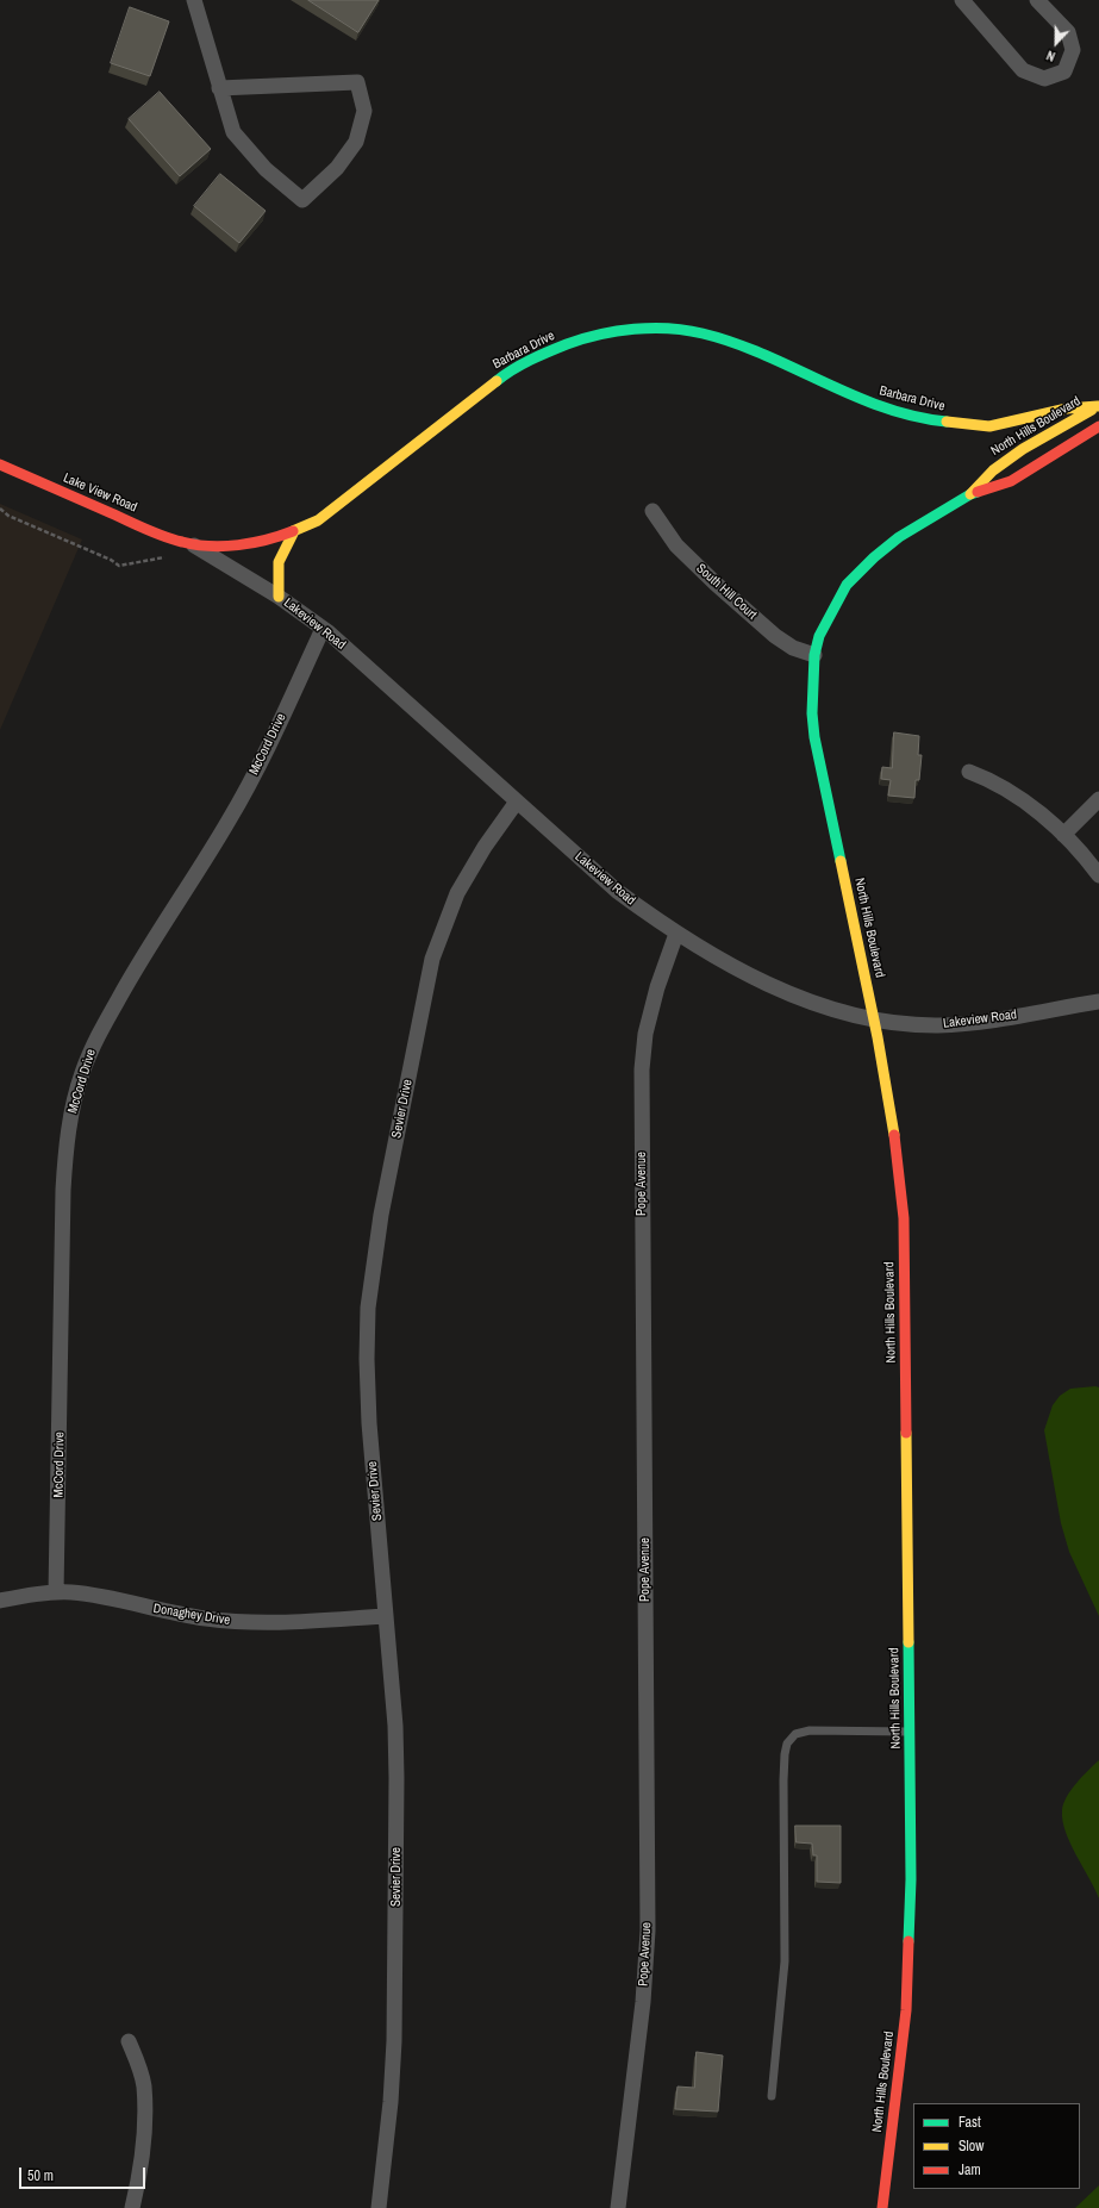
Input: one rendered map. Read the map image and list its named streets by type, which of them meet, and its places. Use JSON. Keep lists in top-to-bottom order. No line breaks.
{"streets":{"street":["Barbara Drive","North Hills Boulevard","Lake View Road","South Hill Court","Lakeview Road","McCord Drive","Sevier Drive","Pope Avenue","Donaghey Drive"]},"crossings":[["Barbara Drive","Lake View Road"],["Barbara Drive","Lakeview Road"],["North Hills Boulevard","South Hill Court"],["North Hills Boulevard","Lakeview Road"],["Lake View Road","Lakeview Road"],["Lakeview Road","McCord Drive"],["Lakeview Road","Sevier Drive"],["Lakeview Road","Pope Avenue"],["McCord Drive","Donaghey Drive"],["Sevier Drive","Donaghey Drive"]],"legend":["Fast","Slow","Jam"],"scale_bar":"50 m","north":"bottom"}
